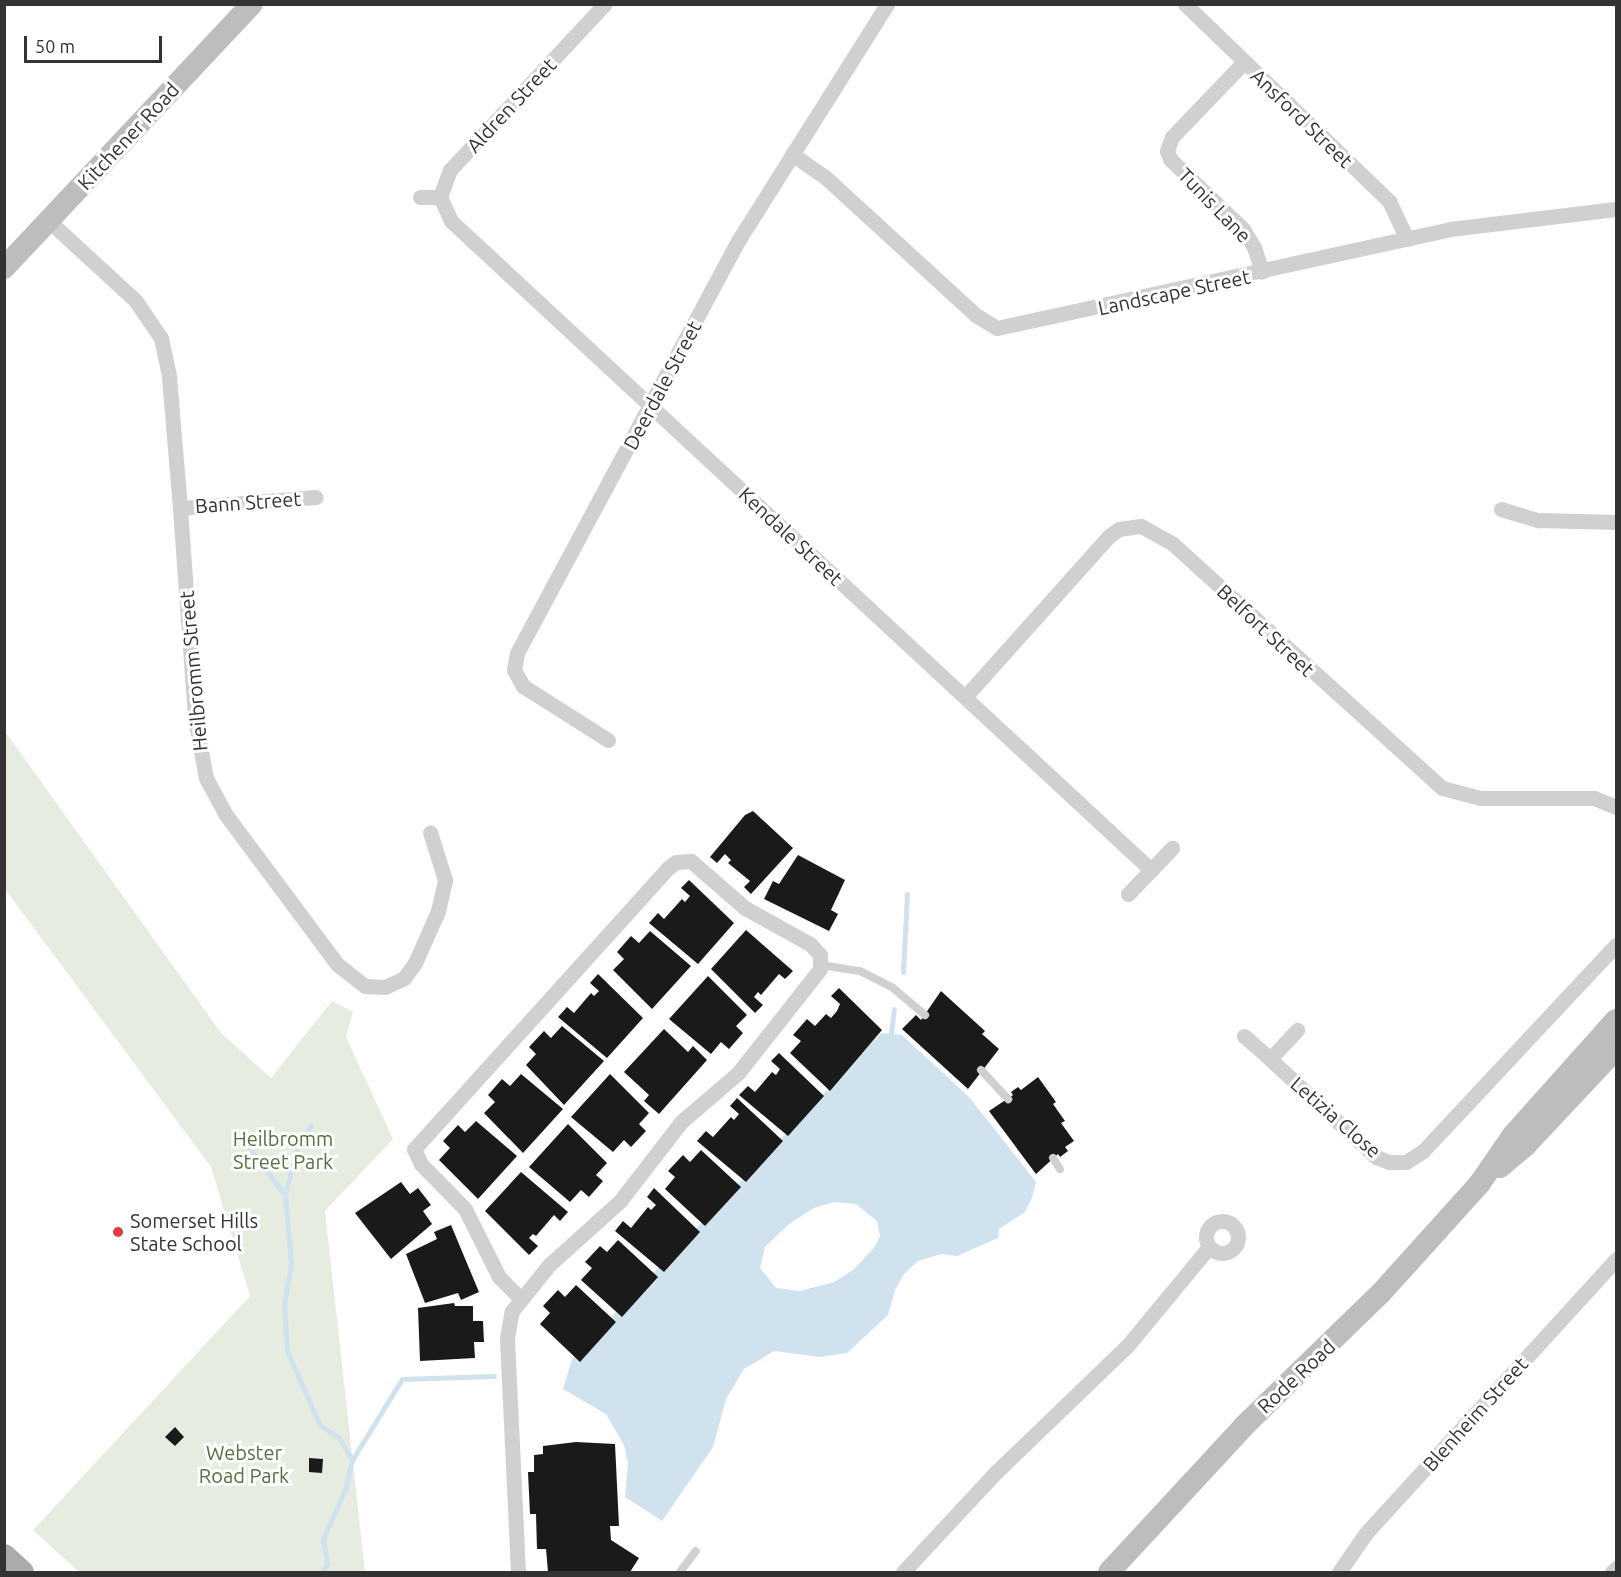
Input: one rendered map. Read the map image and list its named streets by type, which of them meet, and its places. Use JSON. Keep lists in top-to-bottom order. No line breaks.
{"streets":{"main road":["Kitchener Road","Rode Road"],"street":["Aldren Street","Ansford Street","Tunis Lane","Landscape Street","Deerdale Street","Bann Street","Kendale Street","Belfort Street","Heilbromm Street","Letizia Close","Blenheim Street"]},"crossings":[["Aldren Street","Kendale Street"],["Ansford Street","Tunis Lane"],["Ansford Street","Landscape Street"],["Kitchener Road","Heilbromm Street"],["Tunis Lane","Landscape Street"],["Landscape Street","Deerdale Street"],["Deerdale Street","Kendale Street"],["Bann Street","Heilbromm Street"],["Kendale Street","Belfort Street"]],"parks":["Heilbromm Street Park","Webster Road Park"],"places":["Somerset Hills State School"],"scale_bar":"50 m"}
